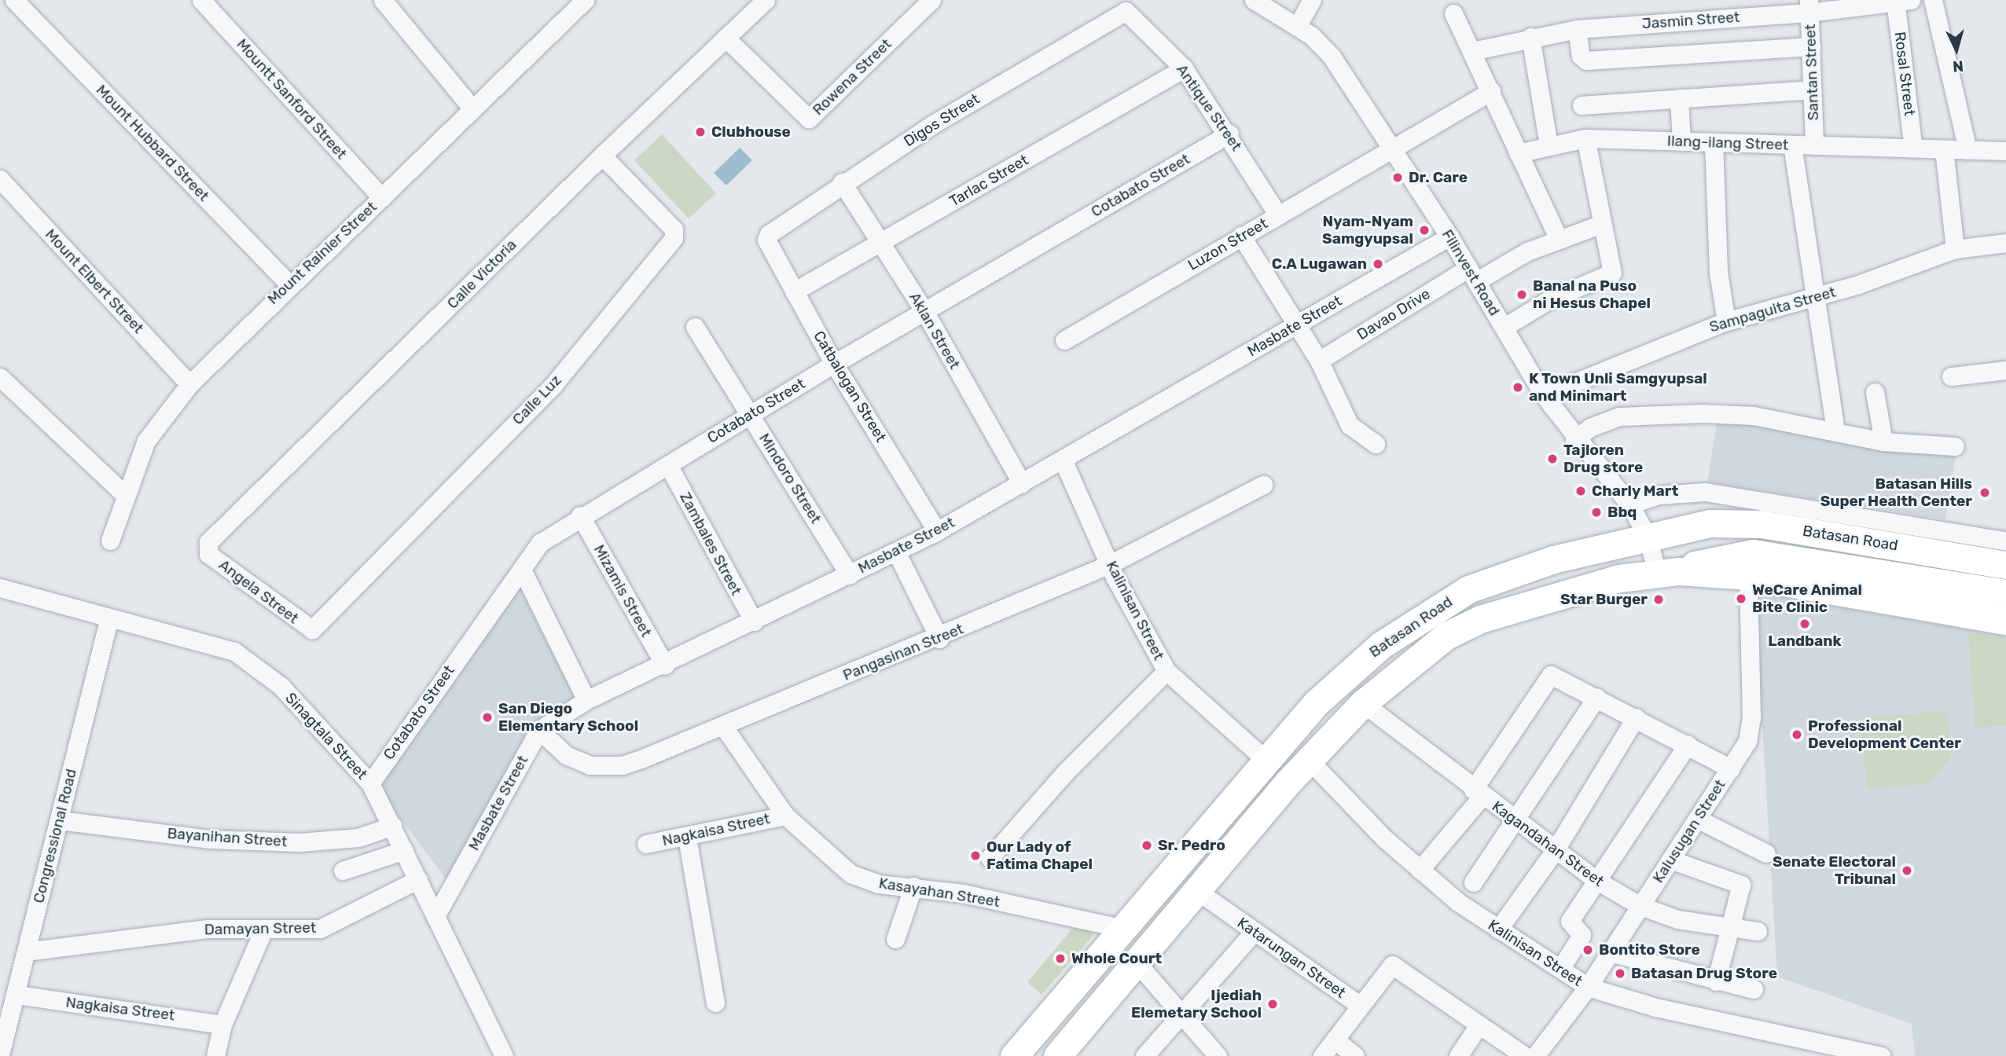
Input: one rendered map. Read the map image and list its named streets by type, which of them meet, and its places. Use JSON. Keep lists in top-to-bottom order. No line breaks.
{"streets":{"main road":["Batasan Road"],"street":["Jasmin Street","Santan Street","Rosal Street","Rowena Street","Mountt Sanford Street","Antique Street","Digos Street","Mount Hubbard Street","Ilang-ilang Street","Tarlac Street","Cotabato Street","Luzon Street","Mount Rainier Street","Filinvest Road","Calle Victoria","Mount Elbert Street","Sampaguita Street","Davao Drive","Masbate Street","Aklan Street","Catbalogan Street","Calle Luz","Mindoro Street","Zambales Street","Mizamis Street","Angela Street","Kalinisan Street","Pangasinan Street","Sinagtala Street","Nagkaisa Street","Kalusugan Street","Congressional Road","Bayanihan Street","Kagandahan Street","Kasayahan Street","Damayan Street","Katarungan Street"]},"crossings":[["Jasmin Street","Santan Street"],["Jasmin Street","Rosal Street"],["Santan Street","Ilang-ilang Street"],["Rosal Street","Ilang-ilang Street"],["Rowena Street","Calle Victoria"],["Mountt Sanford Street","Mount Rainier Street"],["Antique Street","Digos Street"],["Antique Street","Tarlac Street"],["Antique Street","Cotabato Street"],["Antique Street","Luzon Street"],["Digos Street","Aklan Street"],["Digos Street","Catbalogan Street"],["Mount Hubbard Street","Mount Rainier Street"],["Tarlac Street","Aklan Street"],["Tarlac Street","Catbalogan Street"],["Cotabato Street","Aklan Street"],["Cotabato Street","Catbalogan Street"],["Cotabato Street","Mindoro Street"],["Cotabato Street","Zambales Street"],["Cotabato Street","Mizamis Street"],["Cotabato Street","Sinagtala Street"],["Luzon Street","Filinvest Road"],["Mount Rainier Street","Mount Elbert Street"],["Filinvest Road","Sampaguita Street"],["Filinvest Road","Davao Drive"],["Filinvest Road","Masbate Street"],["Filinvest Road","Batasan Road"],["Calle Victoria","Calle Luz"],["Calle Victoria","Angela Street"],["Masbate Street","Aklan Street"],["Masbate Street","Catbalogan Street"],["Masbate Street","Mindoro Street"],["Masbate Street","Zambales Street"],["Masbate Street","Mizamis Street"],["Masbate Street","Kalinisan Street"],["Masbate Street","Pangasinan Street"],["Masbate Street","Sinagtala Street"],["Calle Luz","Angela Street"],["Batasan Road","Kalinisan Street"],["Batasan Road","Kalusugan Street"],["Batasan Road","Kagandahan Street"],["Batasan Road","Kasayahan Street"],["Batasan Road","Katarungan Street"],["Kalinisan Street","Pangasinan Street"],["Kalinisan Street","Kalusugan Street"],["Pangasinan Street","Kasayahan Street"],["Sinagtala Street","Congressional Road"],["Sinagtala Street","Bayanihan Street"],["Sinagtala Street","Damayan Street"],["Nagkaisa Street","Congressional Road"],["Nagkaisa Street","Kasayahan Street"],["Kalusugan Street","Kagandahan Street"],["Congressional Road","Bayanihan Street"],["Congressional Road","Damayan Street"]],"places":["Clubhouse","Dr. Care","Nyam-Nyam Samgyupsal","C.A Lugawan","Banal na Puso ni Hesus Chapel","K Town Unli Samgyupsal and Minimart","Tajloren Drug store","Charly Mart","Batasan Hills Super Health Center","Bbq","WeCare Animal Bite Clinic","Star Burger","Landbank","San Diego Elementary School","Professional Development Center","Sr. Pedro","Our Lady of Fatima Chapel","Senate Electoral Tribunal","Bontito Store","Whole Court","Batasan Drug Store","Ijediah Elemetary School"],"north":"bottom"}
